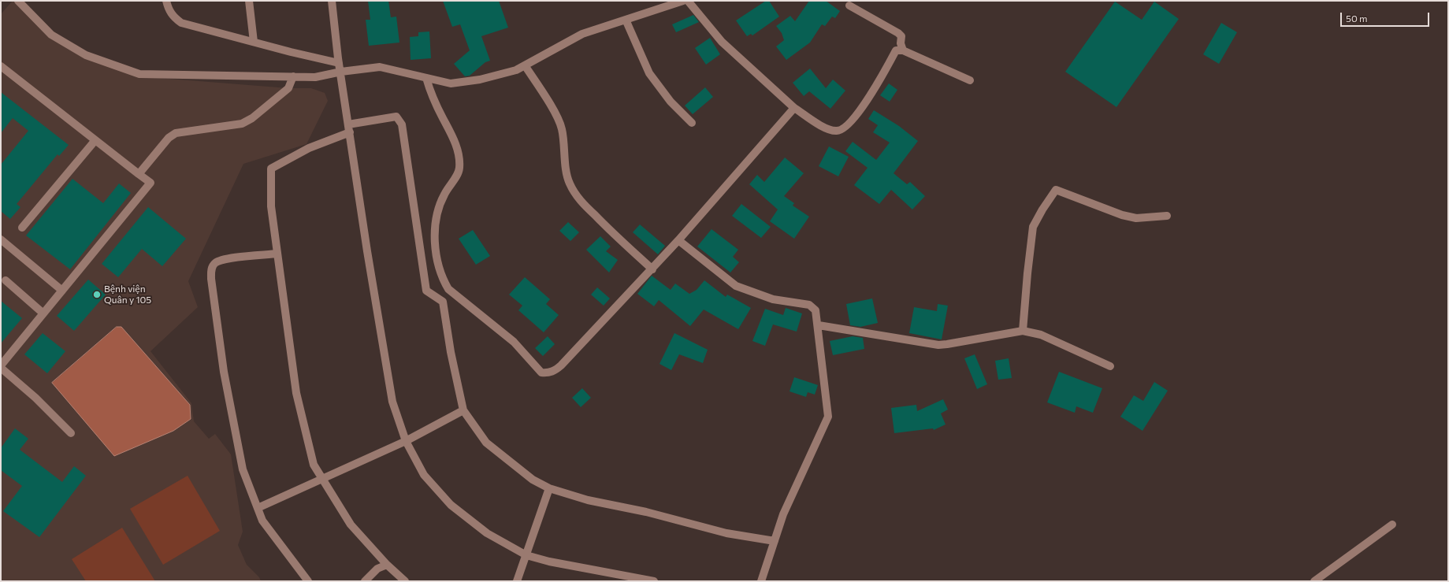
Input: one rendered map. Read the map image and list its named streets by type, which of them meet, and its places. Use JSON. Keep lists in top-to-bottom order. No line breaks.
{"places":["Bệnh viện Quân y 105"],"scale_bar":"50 m"}
